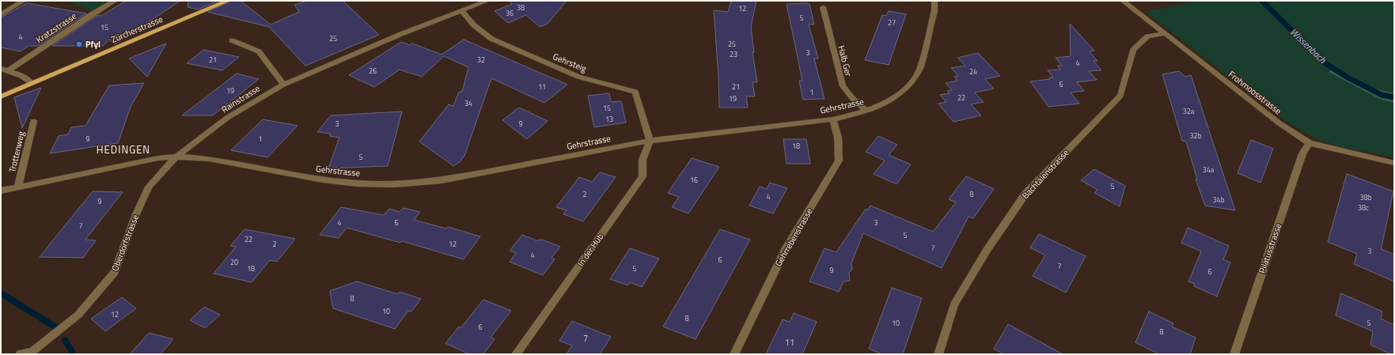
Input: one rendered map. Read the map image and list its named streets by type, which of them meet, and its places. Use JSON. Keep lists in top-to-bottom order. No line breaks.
{"streets":{"main road":["Zürcherstrasse"],"street":["Kratzstrasse","Halb Ger","Gehrsteig","Frohmoosstrasse","Rainstrasse","Gehrstrasse","Trottenweg","Bachtalenstrasse","Gehrrebenstrasse","Oberdorfstrasse","Pilatusstrasse","In der Hub"]},"crossings":[["Halb Ger","Gehrstrasse"],["Gehrsteig","Rainstrasse"],["Gehrsteig","Gehrstrasse"],["Gehrsteig","In der Hub"],["Frohmoosstrasse","Bachtalenstrasse"],["Frohmoosstrasse","Pilatusstrasse"],["Rainstrasse","Gehrstrasse"],["Rainstrasse","Oberdorfstrasse"],["Gehrstrasse","Gehrrebenstrasse"],["Gehrstrasse","Oberdorfstrasse"],["Gehrstrasse","In der Hub"]],"districts":["HEDINGEN"],"water":["Wissenbach"],"places":["Pfyl"],"house_numbers":["38","12","36","5","27","15","4","25","25","3","23","21","32","4","26","24","6","11","21","19","1","22","19","34","15","32a","13","3","9","32b","9","1","18","5","34a","16","5","2","8","4","38b","34b","9","38c","4","6","3","7","5","22","2","12","7","3","4","6","20","7","18","5","9","6","8","10","12","8","10","5","6","8","7","11"]}
